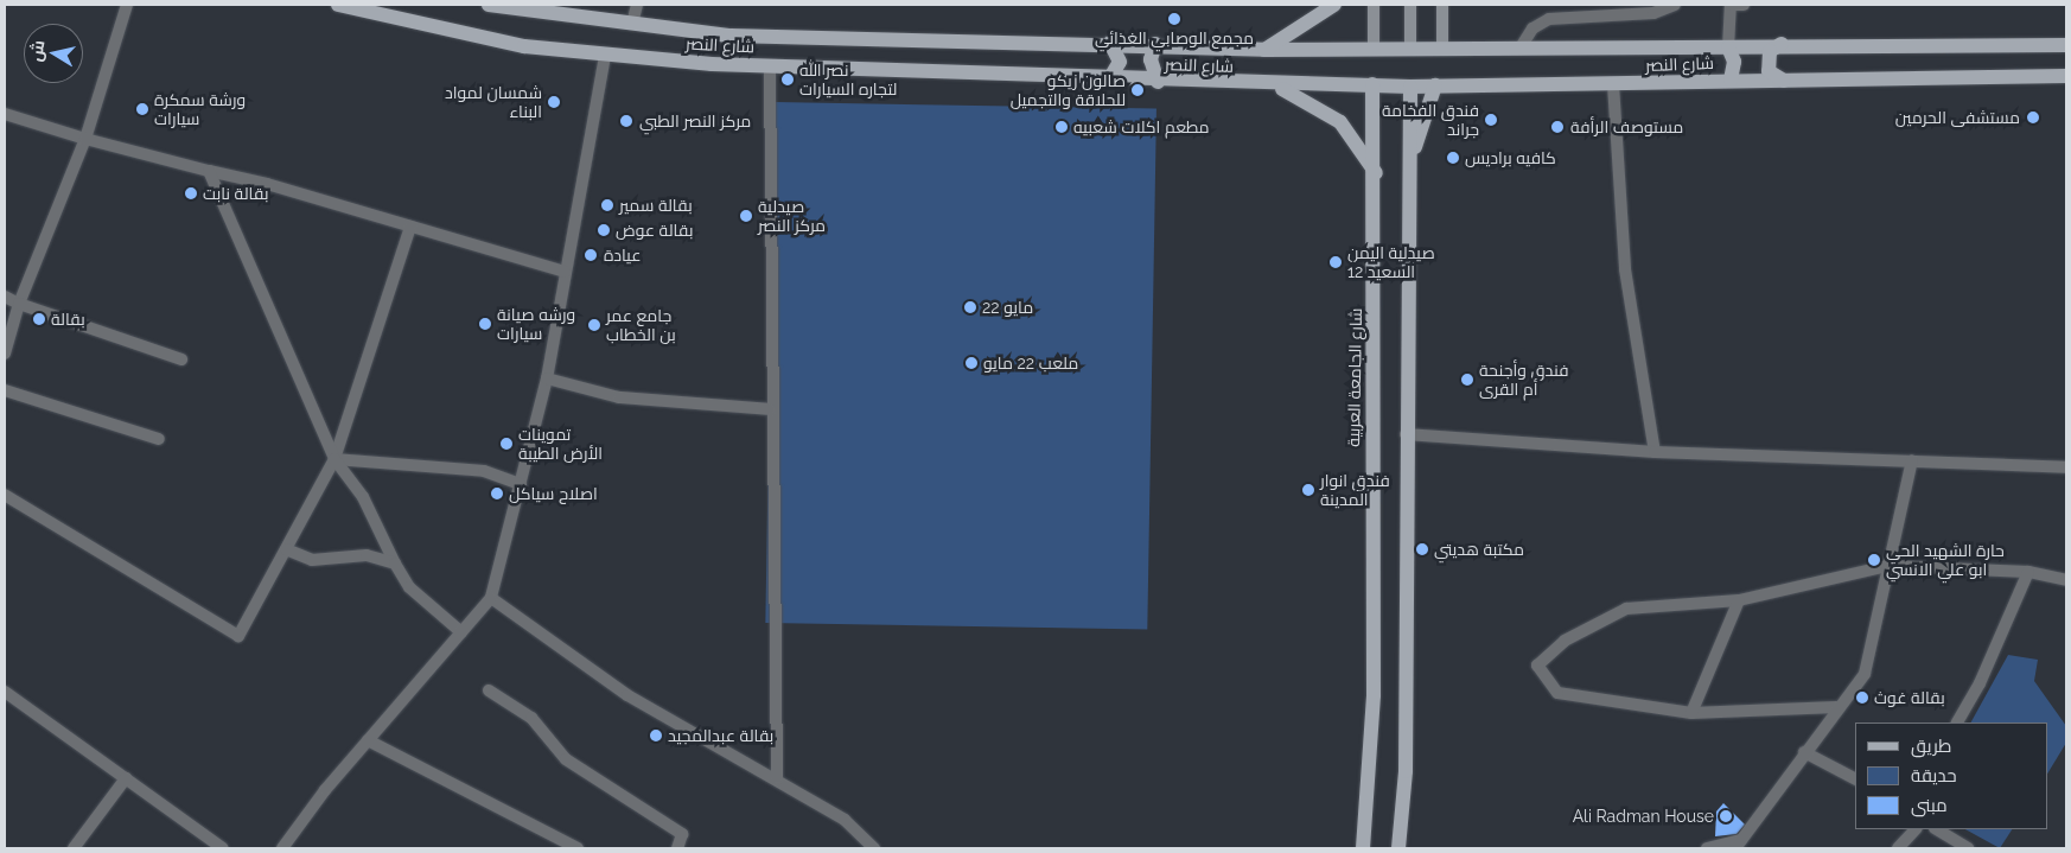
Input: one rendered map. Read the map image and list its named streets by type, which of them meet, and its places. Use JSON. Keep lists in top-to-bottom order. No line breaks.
{"streets":{"main road":["شارع النصر","شارع الجامعة العربية"]},"crossings":[["شارع النصر","شارع الجامعة العربية"]],"places":["مجمع الوصابي الغذائي","نصر الله لتجاره السيارات","صالون زيكو للحلاقة والتجميل","شمسان لمواد البناء","ورشة سمكرة سيارات","مستشفى الحرمين","فندق الفخامة جراند","مركز النصر الطبي","مطعم اكلات شعبيه","مستوصف الرأفة","كافيه براديس","بقالة نابت","بقالة سمير","صيدلية مركز النصر","بقالة عوض","عيادة","صيدلية اليمن السعيد 12","22 مايو","بقالة","ورشه صيانة سيارات","جامع عمر بن الخطاب","ملعب 22 مايو","فندق وأجنحة أم القرى","تموينات الأرض الطيبة","فندق انوار المدينة","اصلاح سياكل","مكتبة هديتي","حارة الشهيد الحي ابو علي الانسي","بقالة غوث","بقالة عبدالمجيد","Ali Radman House"],"legend":["طريق","حديقة","مبنى"],"north":"left"}
